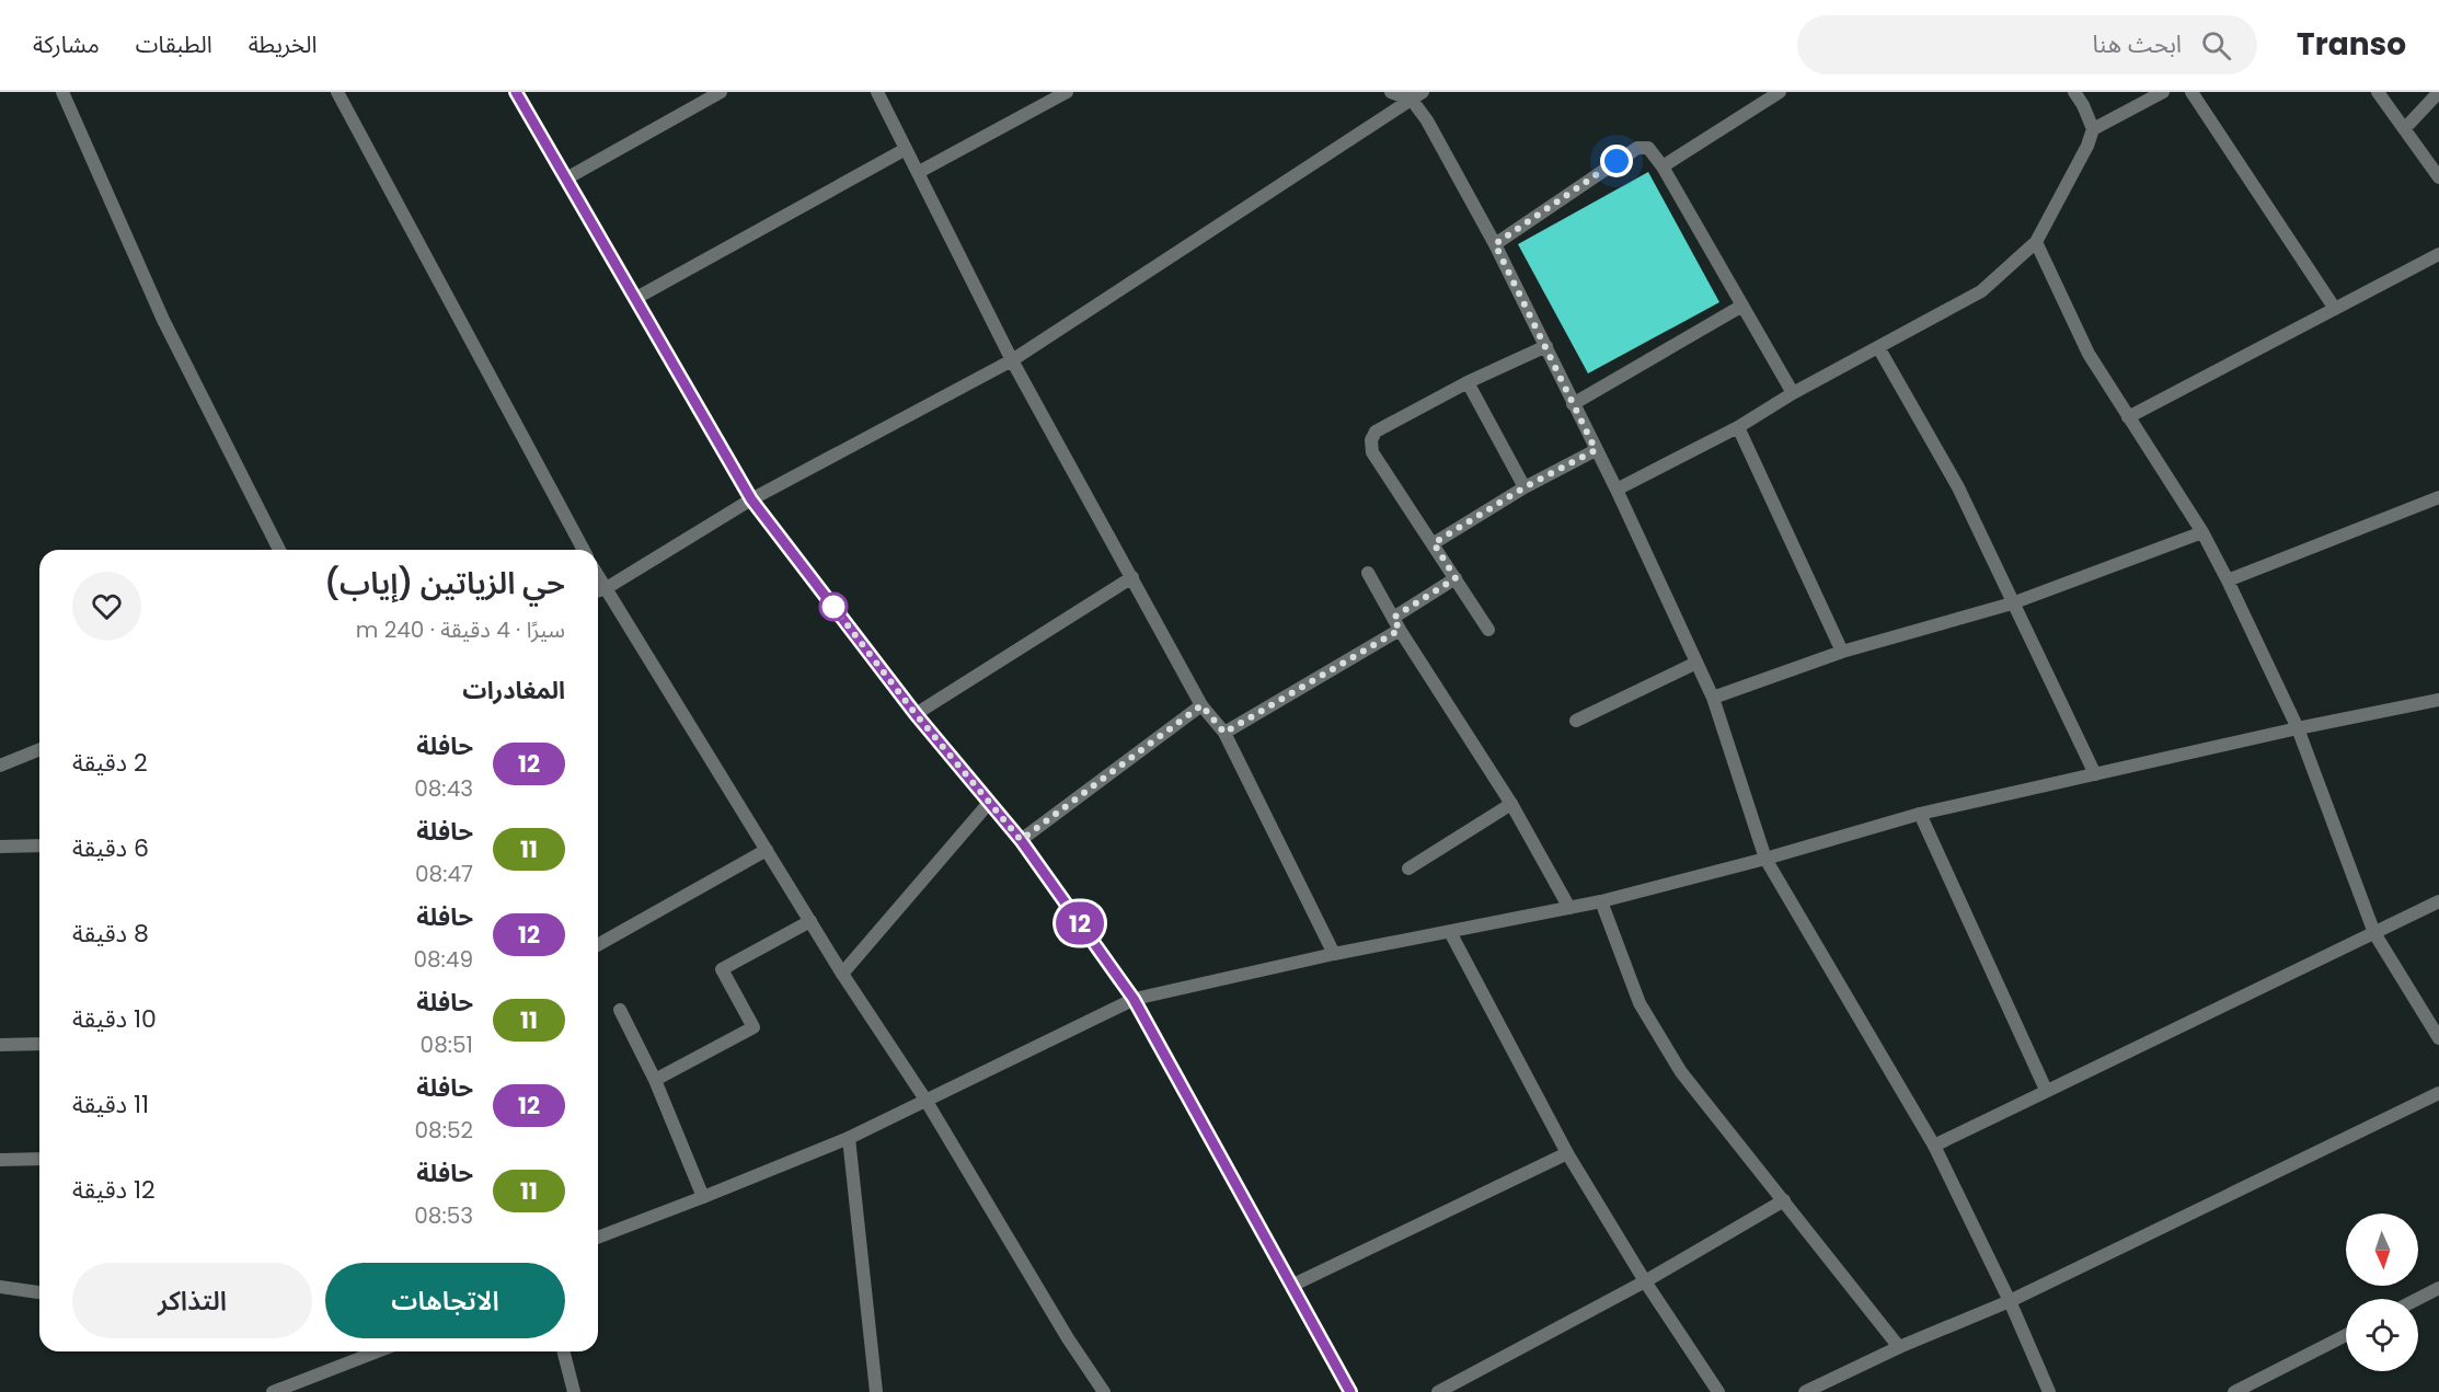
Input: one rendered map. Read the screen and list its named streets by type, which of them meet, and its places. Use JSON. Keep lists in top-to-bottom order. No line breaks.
{"lines":["bus line 12"],"north":"bottom","page":{"header":"Transo","search":"ابحث هنا","nav":["الخريطة","الطبقات","مشاركة"],"on_map":"12","heading":[["حي الزياتين (إياب)","سيرًا · 4 دقيقة · 240 m"],"المغادرات"],"list":[{"mark":"12","name":"حافلة","note":"08:43","value":"2 دقيقة"},{"mark":"11","name":"حافلة","note":"08:47","value":"6 دقيقة"},{"mark":"12","name":"حافلة","note":"08:49","value":"8 دقيقة"},{"mark":"11","name":"حافلة","note":"08:51","value":"10 دقيقة"},{"mark":"12","name":"حافلة","note":"08:52","value":"11 دقيقة"},{"mark":"11","name":"حافلة","note":"08:53","value":"12 دقيقة"}],"buttons":["الاتجاهات","التذاكر"]}}
